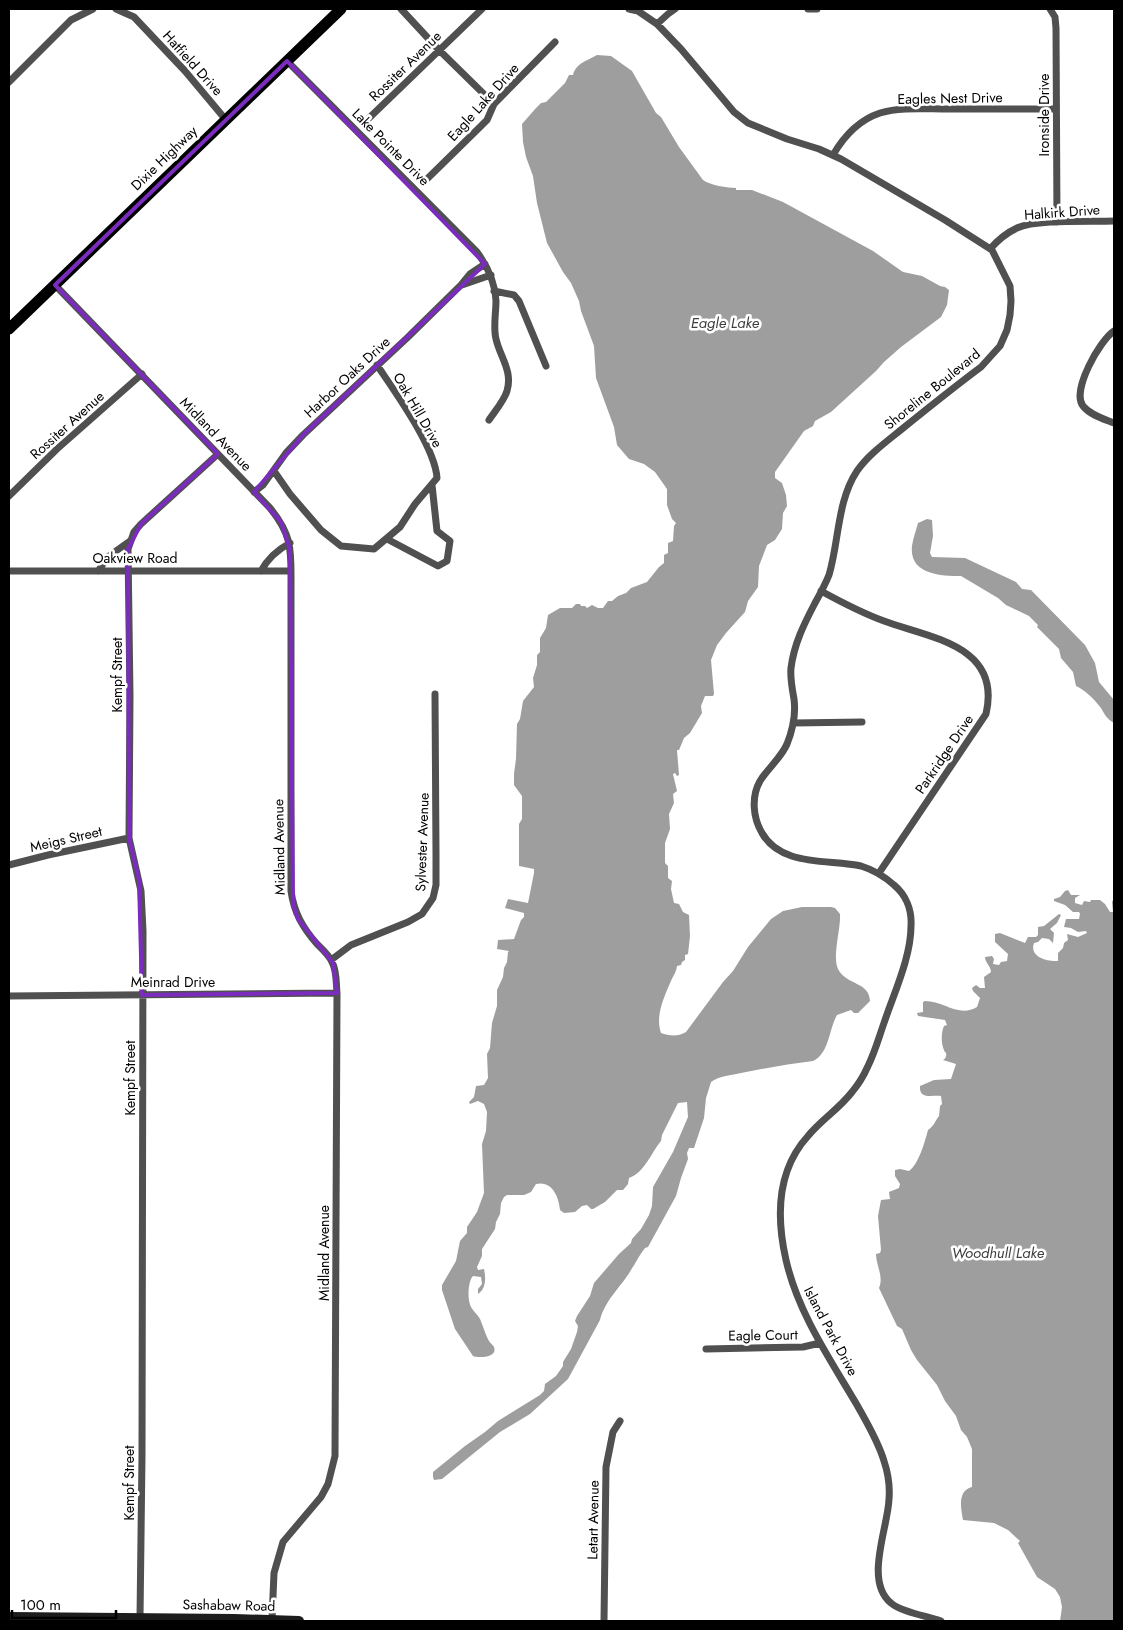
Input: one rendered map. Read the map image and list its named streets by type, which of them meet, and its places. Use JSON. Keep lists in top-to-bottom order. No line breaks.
{"streets":{"main road":["Dixie Highway"],"street":["Hatfield Drive","Rossiter Avenue","Eagles Nest Drive","Eagle Lake Drive","Ironside Drive","Lake Pointe Drive","Halkirk Drive","Harbor Oaks Drive","Shoreline Boulevard","Oak Hill Drive","Midland Avenue","Oakview Road","Kempf Street","Parkridge Drive","Meigs Street","Sylvester Avenue","Meinrad Drive","Island Park Drive","Eagle Court","Letart Avenue","Sashabaw Road"]},"crossings":[["Hatfield Drive","Dixie Highway"],["Rossiter Avenue","Midland Avenue"],["Eagles Nest Drive","Ironside Drive"],["Eagles Nest Drive","Shoreline Boulevard"],["Ironside Drive","Halkirk Drive"],["Lake Pointe Drive","Dixie Highway"],["Lake Pointe Drive","Harbor Oaks Drive"],["Dixie Highway","Midland Avenue"],["Halkirk Drive","Shoreline Boulevard"],["Harbor Oaks Drive","Oak Hill Drive"],["Harbor Oaks Drive","Midland Avenue"],["Shoreline Boulevard","Parkridge Drive"],["Shoreline Boulevard","Island Park Drive"],["Midland Avenue","Oakview Road"],["Midland Avenue","Sylvester Avenue"],["Midland Avenue","Meinrad Drive"],["Midland Avenue","Sashabaw Road"],["Oakview Road","Kempf Street"],["Kempf Street","Meigs Street"],["Kempf Street","Meinrad Drive"],["Kempf Street","Sashabaw Road"],["Parkridge Drive","Island Park Drive"],["Island Park Drive","Eagle Court"]],"water":["Eagle Lake","Woodhull Lake"],"scale_bar":"100 m"}
